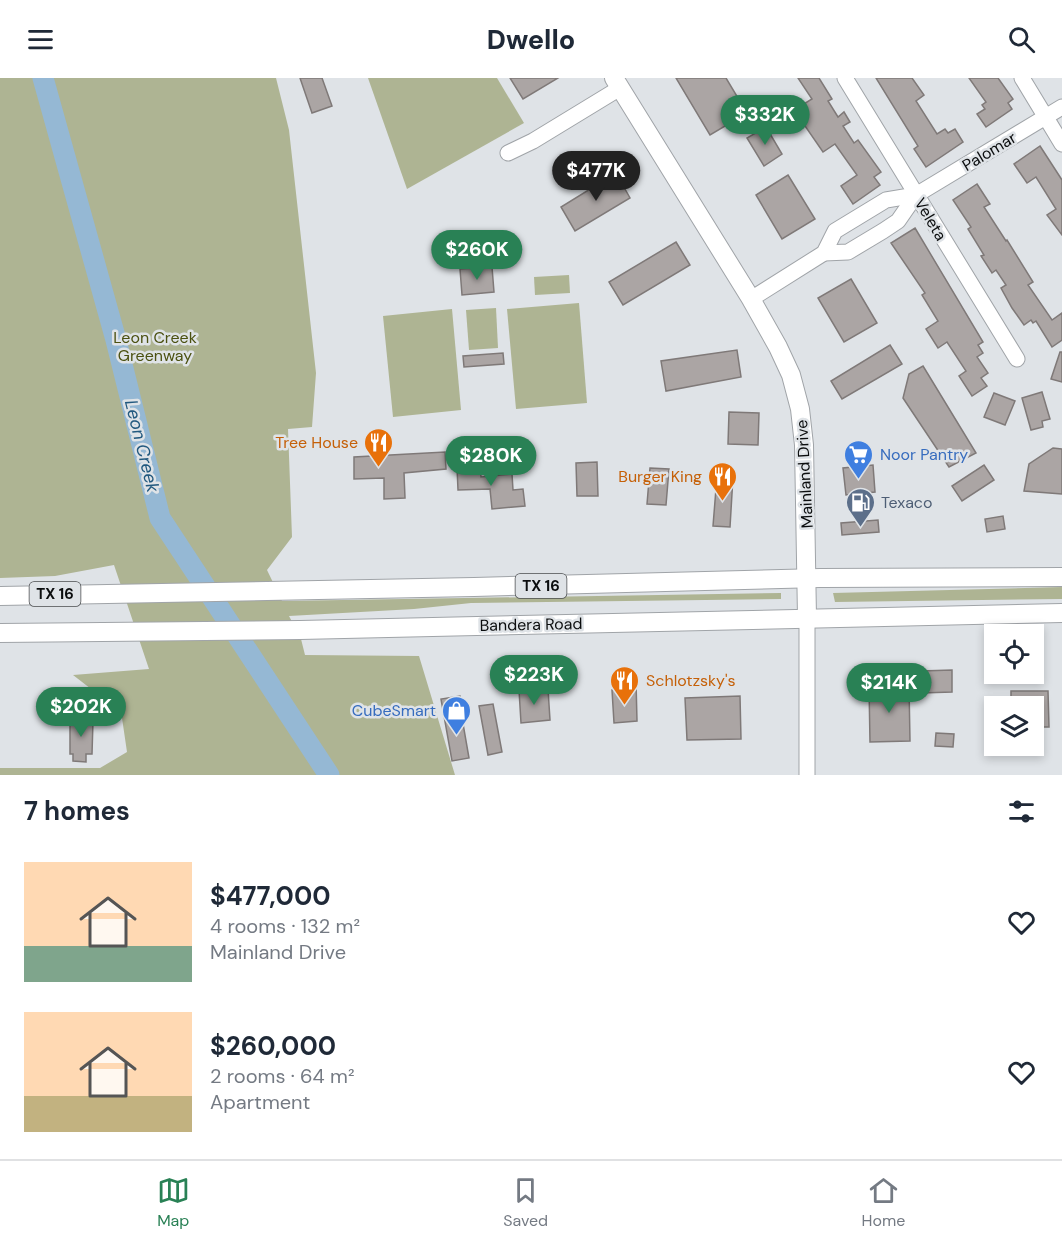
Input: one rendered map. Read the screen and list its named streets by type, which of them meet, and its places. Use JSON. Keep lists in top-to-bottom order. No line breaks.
{"streets":{"main road":["Mainland Drive","TX 16","Bandera Road"],"street":["Palomar","Veleta"]},"crossings":[["Palomar","Veleta"],["Palomar","Mainland Drive"],["Mainland Drive","TX 16"],["Mainland Drive","Bandera Road"]],"water":["Leon Creek"],"parks":["Leon Creek Greenway"],"places":{"restaurant":["Tree House","Burger King","Schlotzsky's"],"supermarket":["Noor Pantry"],"fuel station":["Texaco"],"shop":["CubeSmart"]},"page":{"header":"Dwello","price":["$332K","$477K","$260K","$280K","$223K","$214K","$202K"],"heading":"7 homes","list":[{"name":"$477,000","note":"4 rooms · 132 m² · Mainland Drive"},{"name":"$260,000","note":"2 rooms · 64 m² · Apartment"}],"tabs":["Map","Saved","Home"]}}
